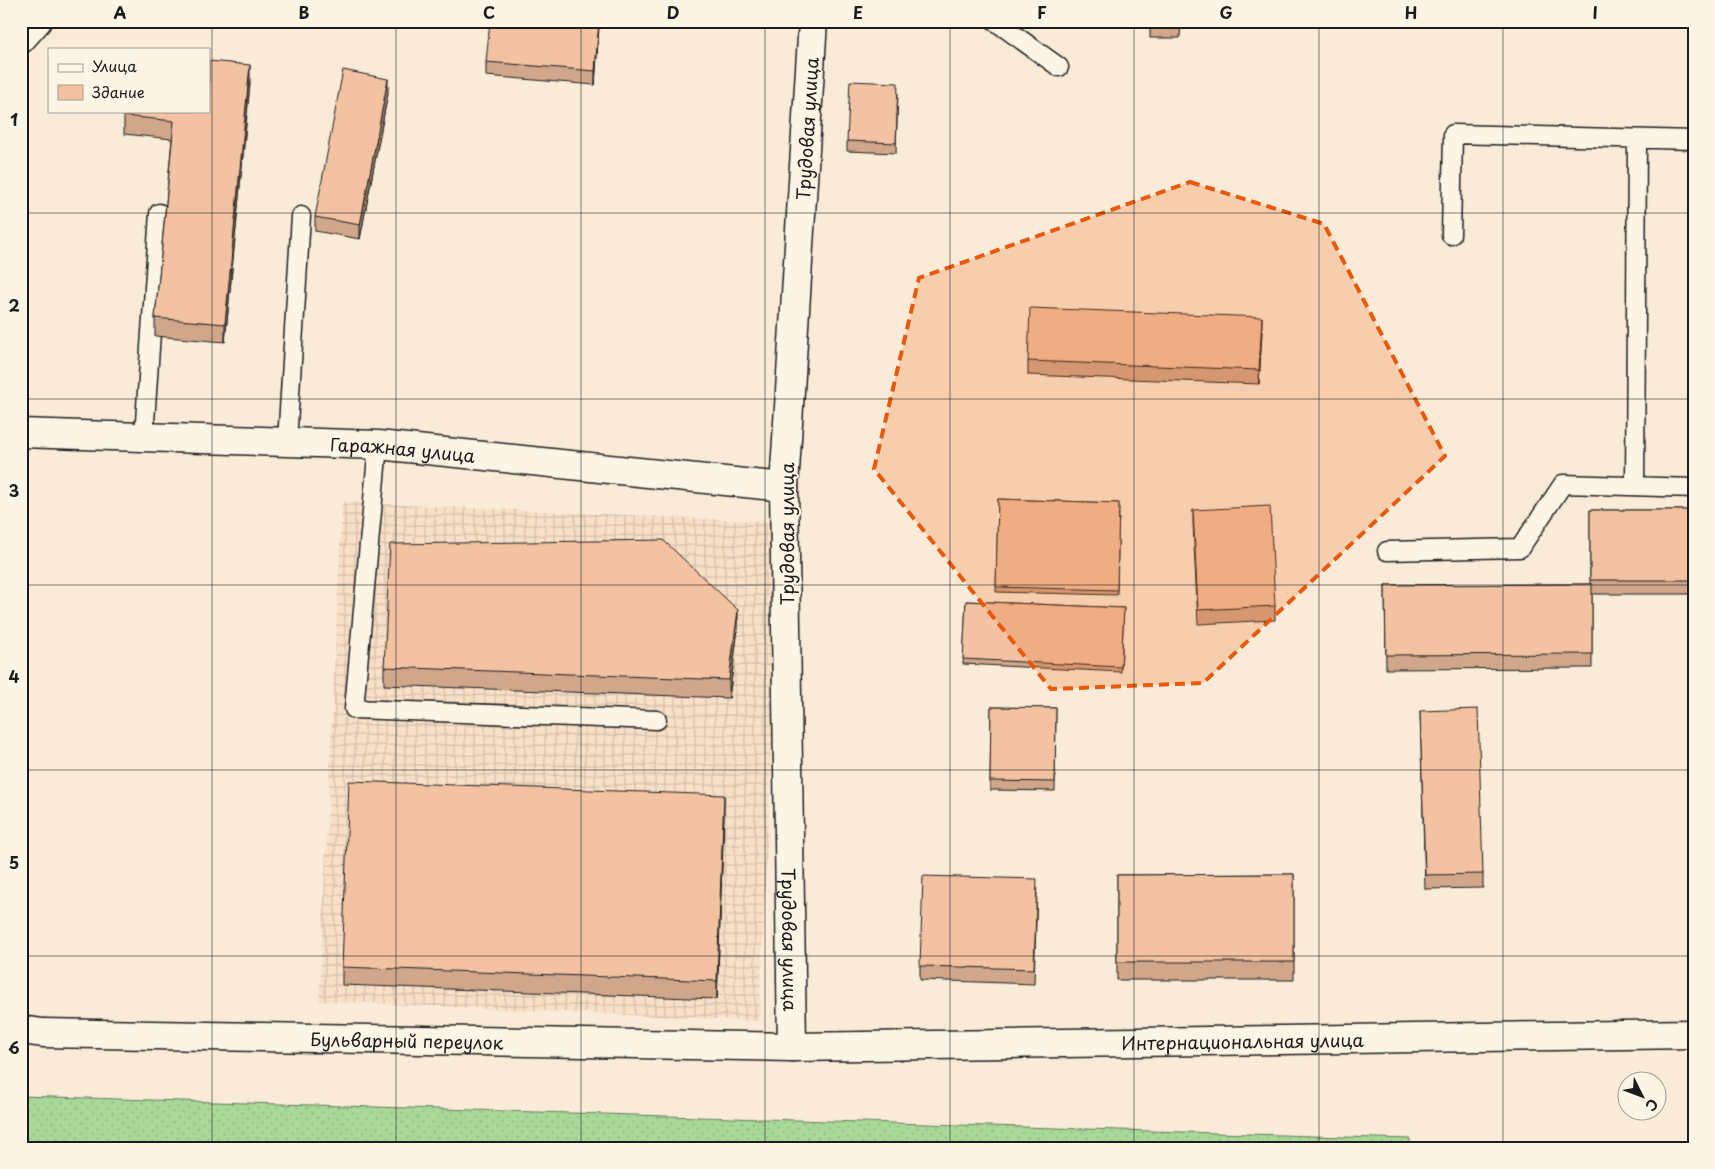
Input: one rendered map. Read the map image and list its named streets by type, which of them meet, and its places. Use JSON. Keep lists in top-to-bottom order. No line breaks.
{"streets":{"street":["Трудовая улица","Гаражная улица","Бульварный переулок","Интернациональная улица"]},"crossings":[["Трудовая улица","Гаражная улица"],["Трудовая улица","Бульварный переулок"],["Трудовая улица","Интернациональная улица"],["Бульварный переулок","Интернациональная улица"]],"legend":["Улица","Здание"],"north":"bottom right","grid":{"columns":["A","B","C","D","E","F","G","H","I"],"rows":["1","2","3","4","5","6"]}}
